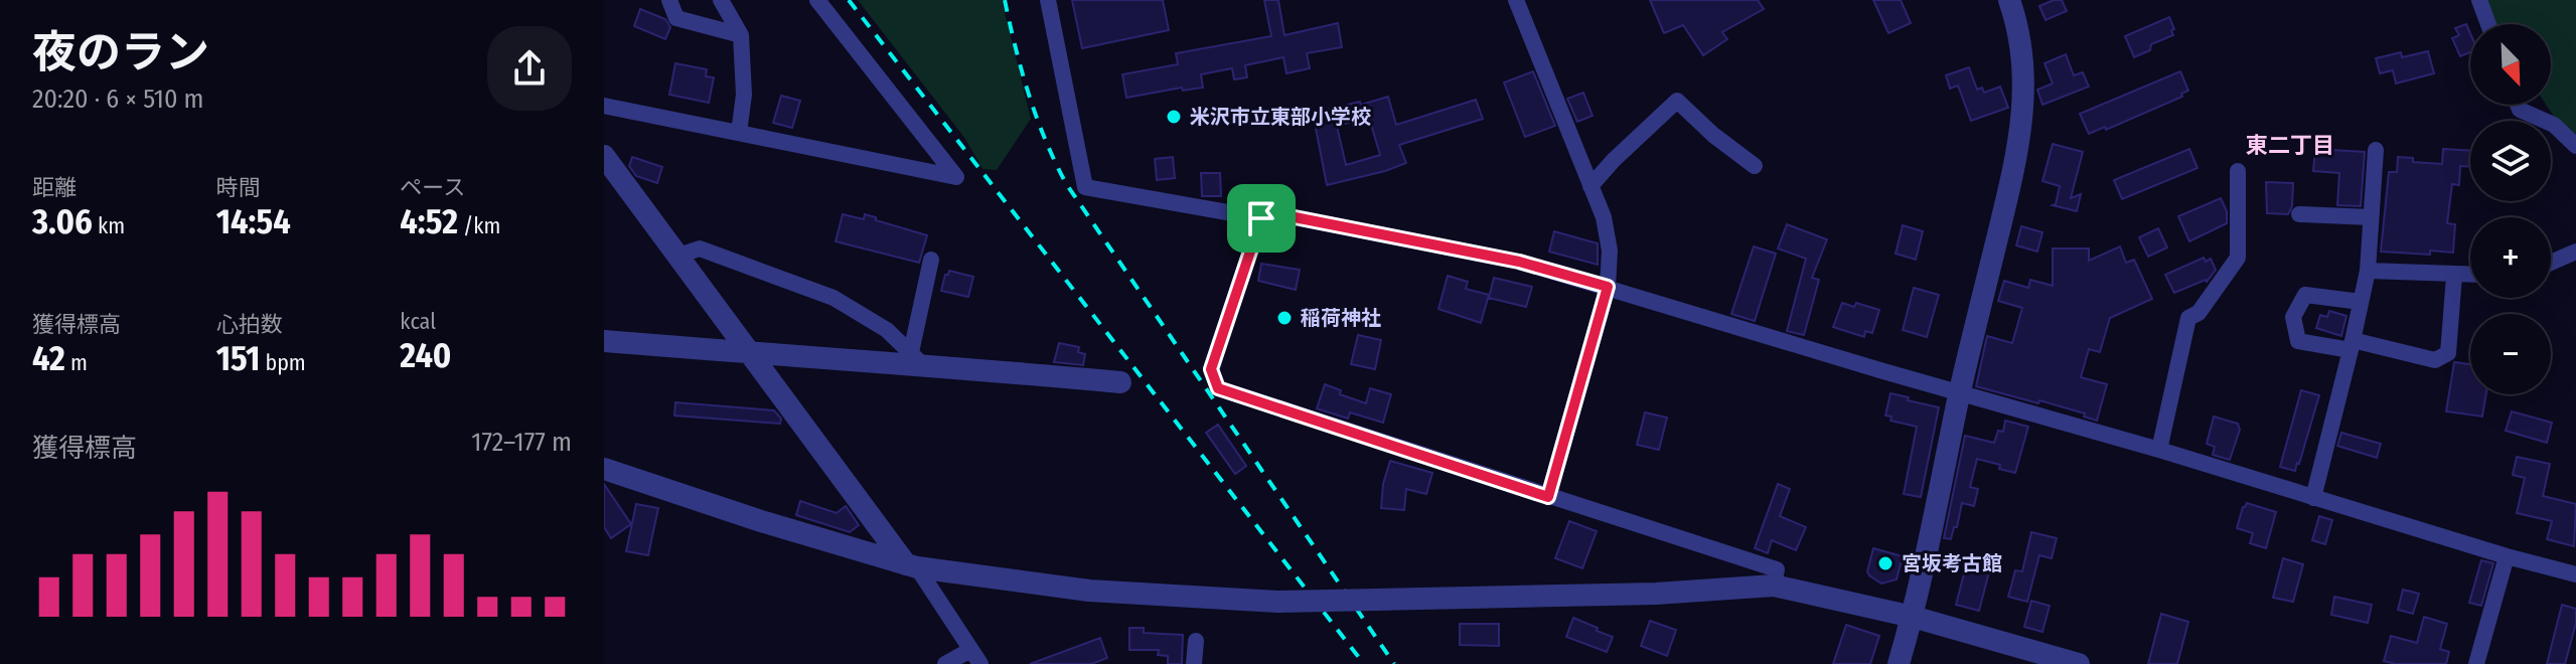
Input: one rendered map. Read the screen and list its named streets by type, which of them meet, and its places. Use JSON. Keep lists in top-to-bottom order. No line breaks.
{"districts":["東二丁目"],"places":["米沢市立東部小学校","稲荷神社","宮坂考古館"],"north":"bottom right","page":{"heading":["夜のラン","20:20 · 6 × 510 m"],"map_buttons":["+","−"],"stats":[["距離","3.06 km"],["時間","14:54"],["ペース","4:52 /km"],["獲得標高","42 m"],["心拍数","151 bpm"],["kcal","240"]],"chart":["獲得標高","172–177 m"]}}
